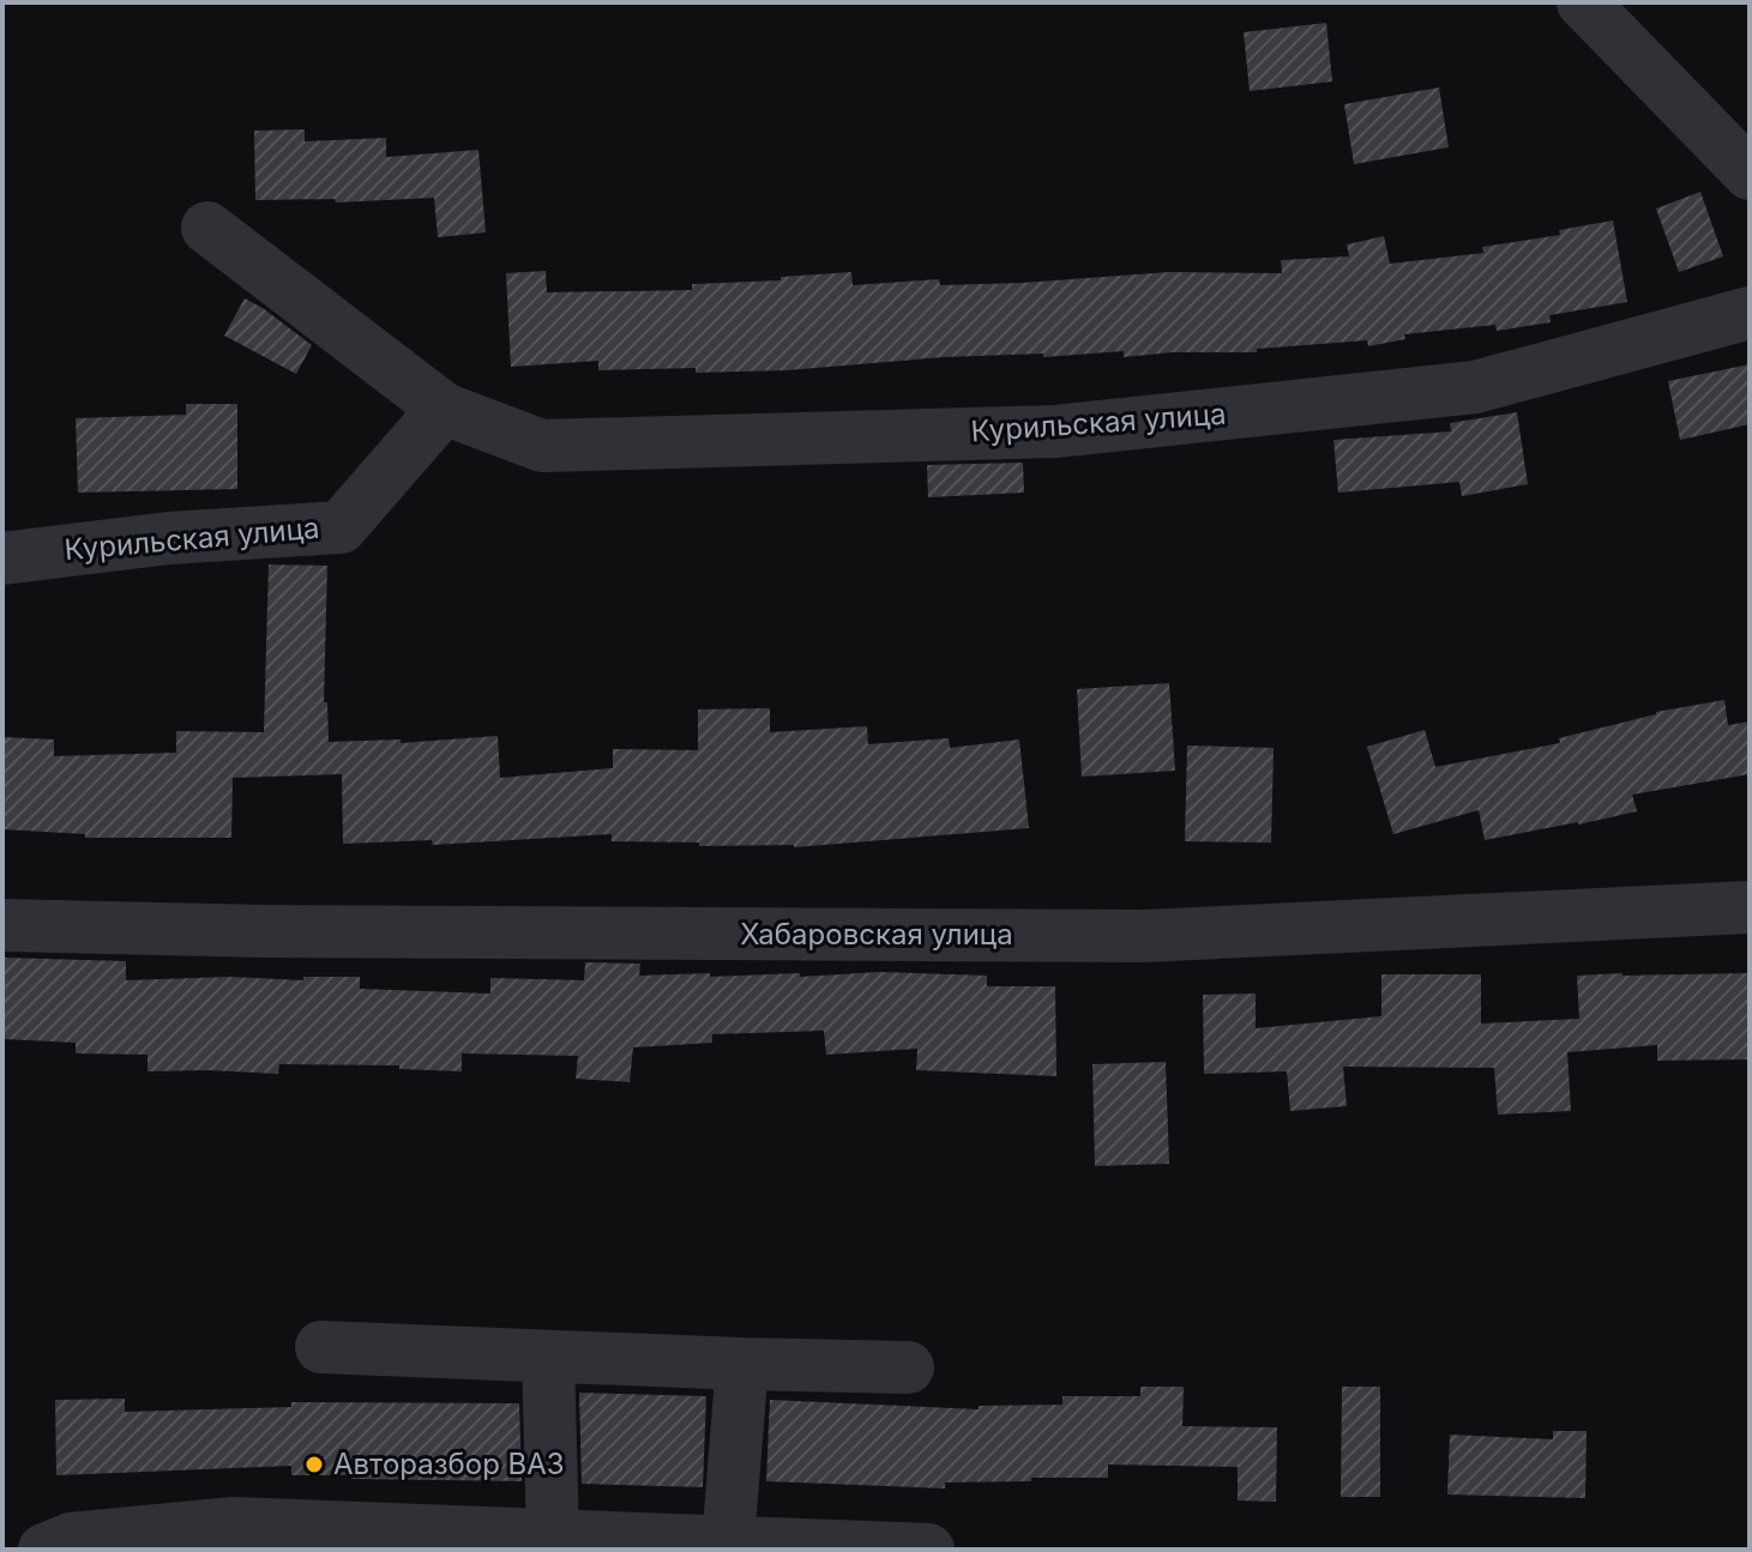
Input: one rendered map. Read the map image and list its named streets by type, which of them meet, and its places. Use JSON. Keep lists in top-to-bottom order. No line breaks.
{"streets":{"street":["Курильская улица","Хабаровская улица"]},"places":["Авторазбор ВАЗ"]}
